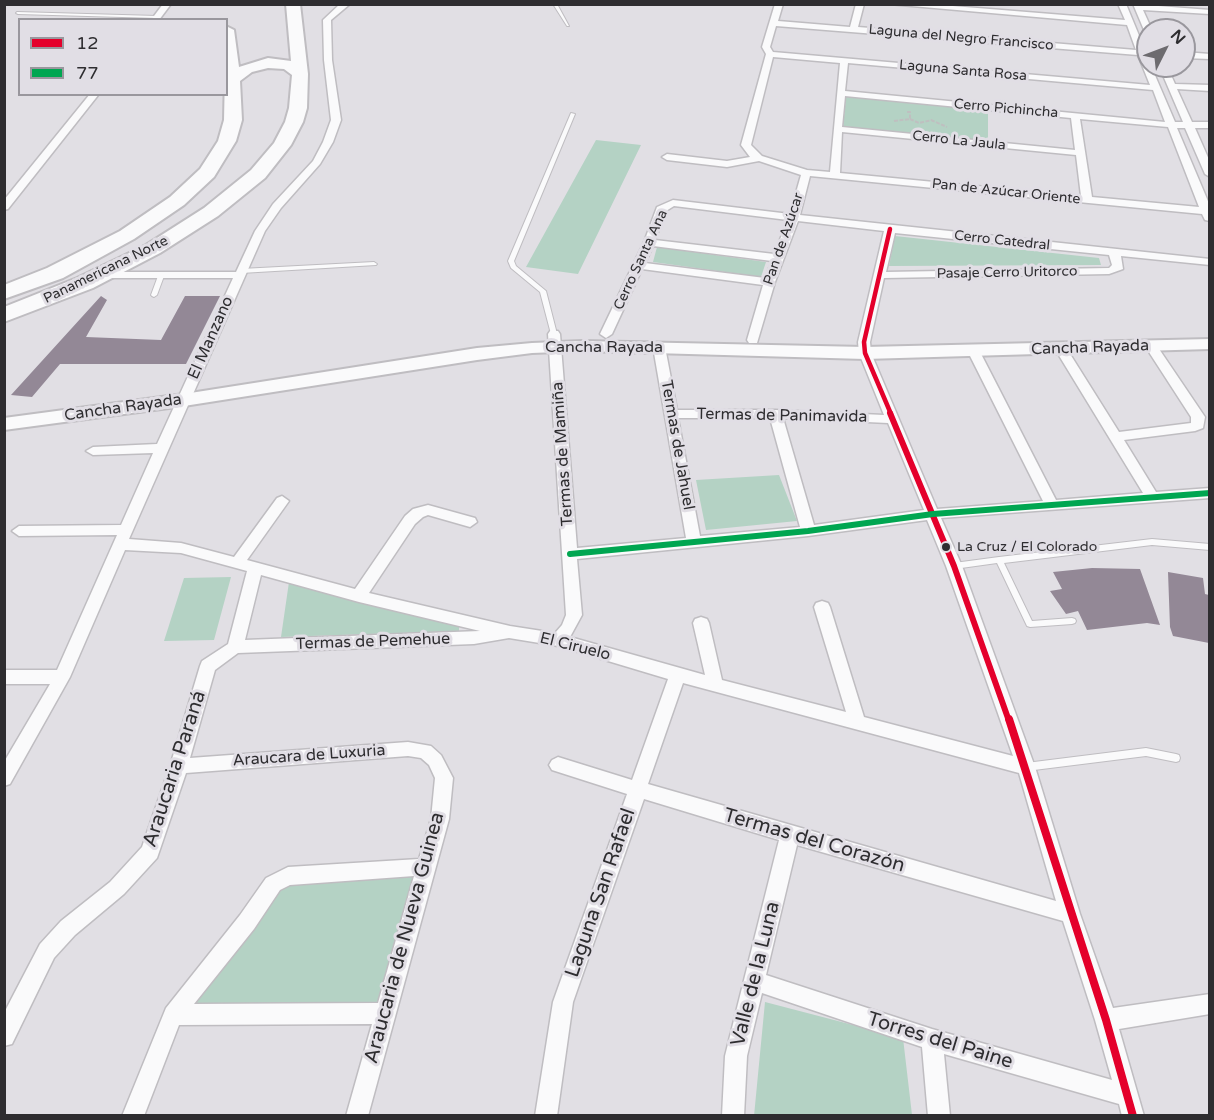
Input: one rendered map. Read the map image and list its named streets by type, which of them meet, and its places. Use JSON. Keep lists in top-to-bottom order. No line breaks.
{"streets":{"highway":["Panamericana Norte"],"street":["Laguna del Negro Francisco","Laguna Santa Rosa","Cerro Pichincha","Cerro La Jaula","Pan de Azúcar Oriente","Pan de Azúcar","Cerro Catedral","Cerro Santa Ana","Pasaje Cerro Uritorco","El Manzano","Cancha Rayada","Termas de Panimavida","Termas de Jahuel","Termas de Mamiña","Termas de Pemehue","El Ciruelo","Araucara de Luxuria","Araucaria Paraná","Termas del Corazón","Laguna San Rafael","Araucaria de Nueva Guinea","Valle de la Luna","Torres del Paine"]},"crossings":[["Pan de Azúcar Oriente","Pan de Azúcar"],["Pan de Azúcar","Cerro Catedral"],["Pan de Azúcar","Cerro Santa Ana"],["Pan de Azúcar","Cancha Rayada"],["Cerro Catedral","Cerro Santa Ana"],["Cerro Catedral","Pasaje Cerro Uritorco"],["Cerro Santa Ana","Cancha Rayada"],["El Manzano","Cancha Rayada"],["El Manzano","El Ciruelo"],["Cancha Rayada","Termas de Jahuel"],["Cancha Rayada","Termas de Mamiña"],["Termas de Panimavida","Termas de Jahuel"],["Termas de Mamiña","El Ciruelo"],["Termas de Pemehue","El Ciruelo"],["Termas de Pemehue","Araucaria Paraná"],["El Ciruelo","Laguna San Rafael"],["Araucara de Luxuria","Araucaria Paraná"],["Araucara de Luxuria","Araucaria de Nueva Guinea"],["Termas del Corazón","Laguna San Rafael"],["Termas del Corazón","Valle de la Luna"],["Valle de la Luna","Torres del Paine"]],"places":["La Cruz / El Colorado"],"lines":["transit line 12","transit line 77"],"legend":["12","77"],"north":"top right"}
